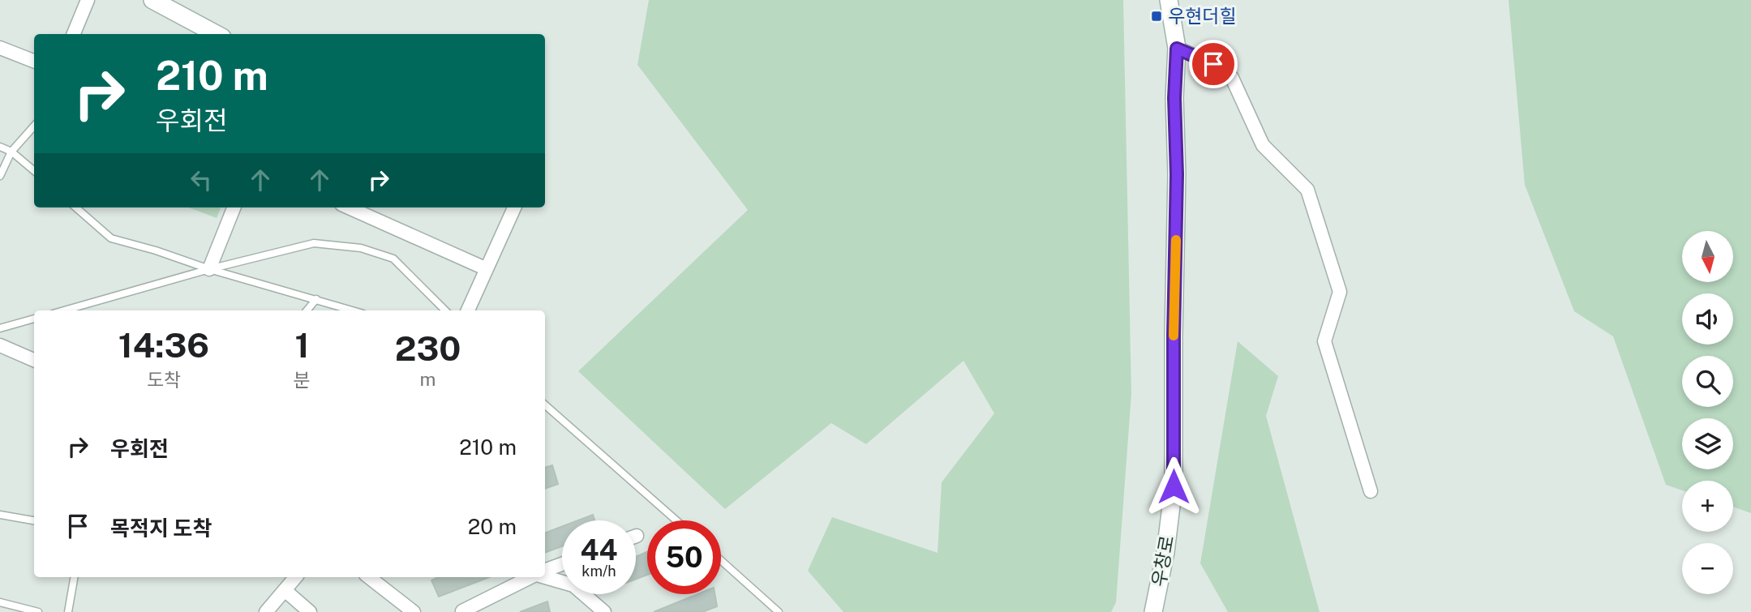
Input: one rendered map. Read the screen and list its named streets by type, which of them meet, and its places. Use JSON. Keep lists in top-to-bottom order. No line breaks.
{"streets":{"main road":["우창로"]},"places":{"transit":["우현더힐"]},"north":"bottom","page":{"turn":["210 m","우회전"],"map_buttons":["+","−"],"eta":["14:36","도착","1","분","230","m"],"list":[{"name":"우회전","value":"210 m"},{"name":"목적지 도착","value":"20 m"}],"speed":"44 km/h","limit":"50"}}
